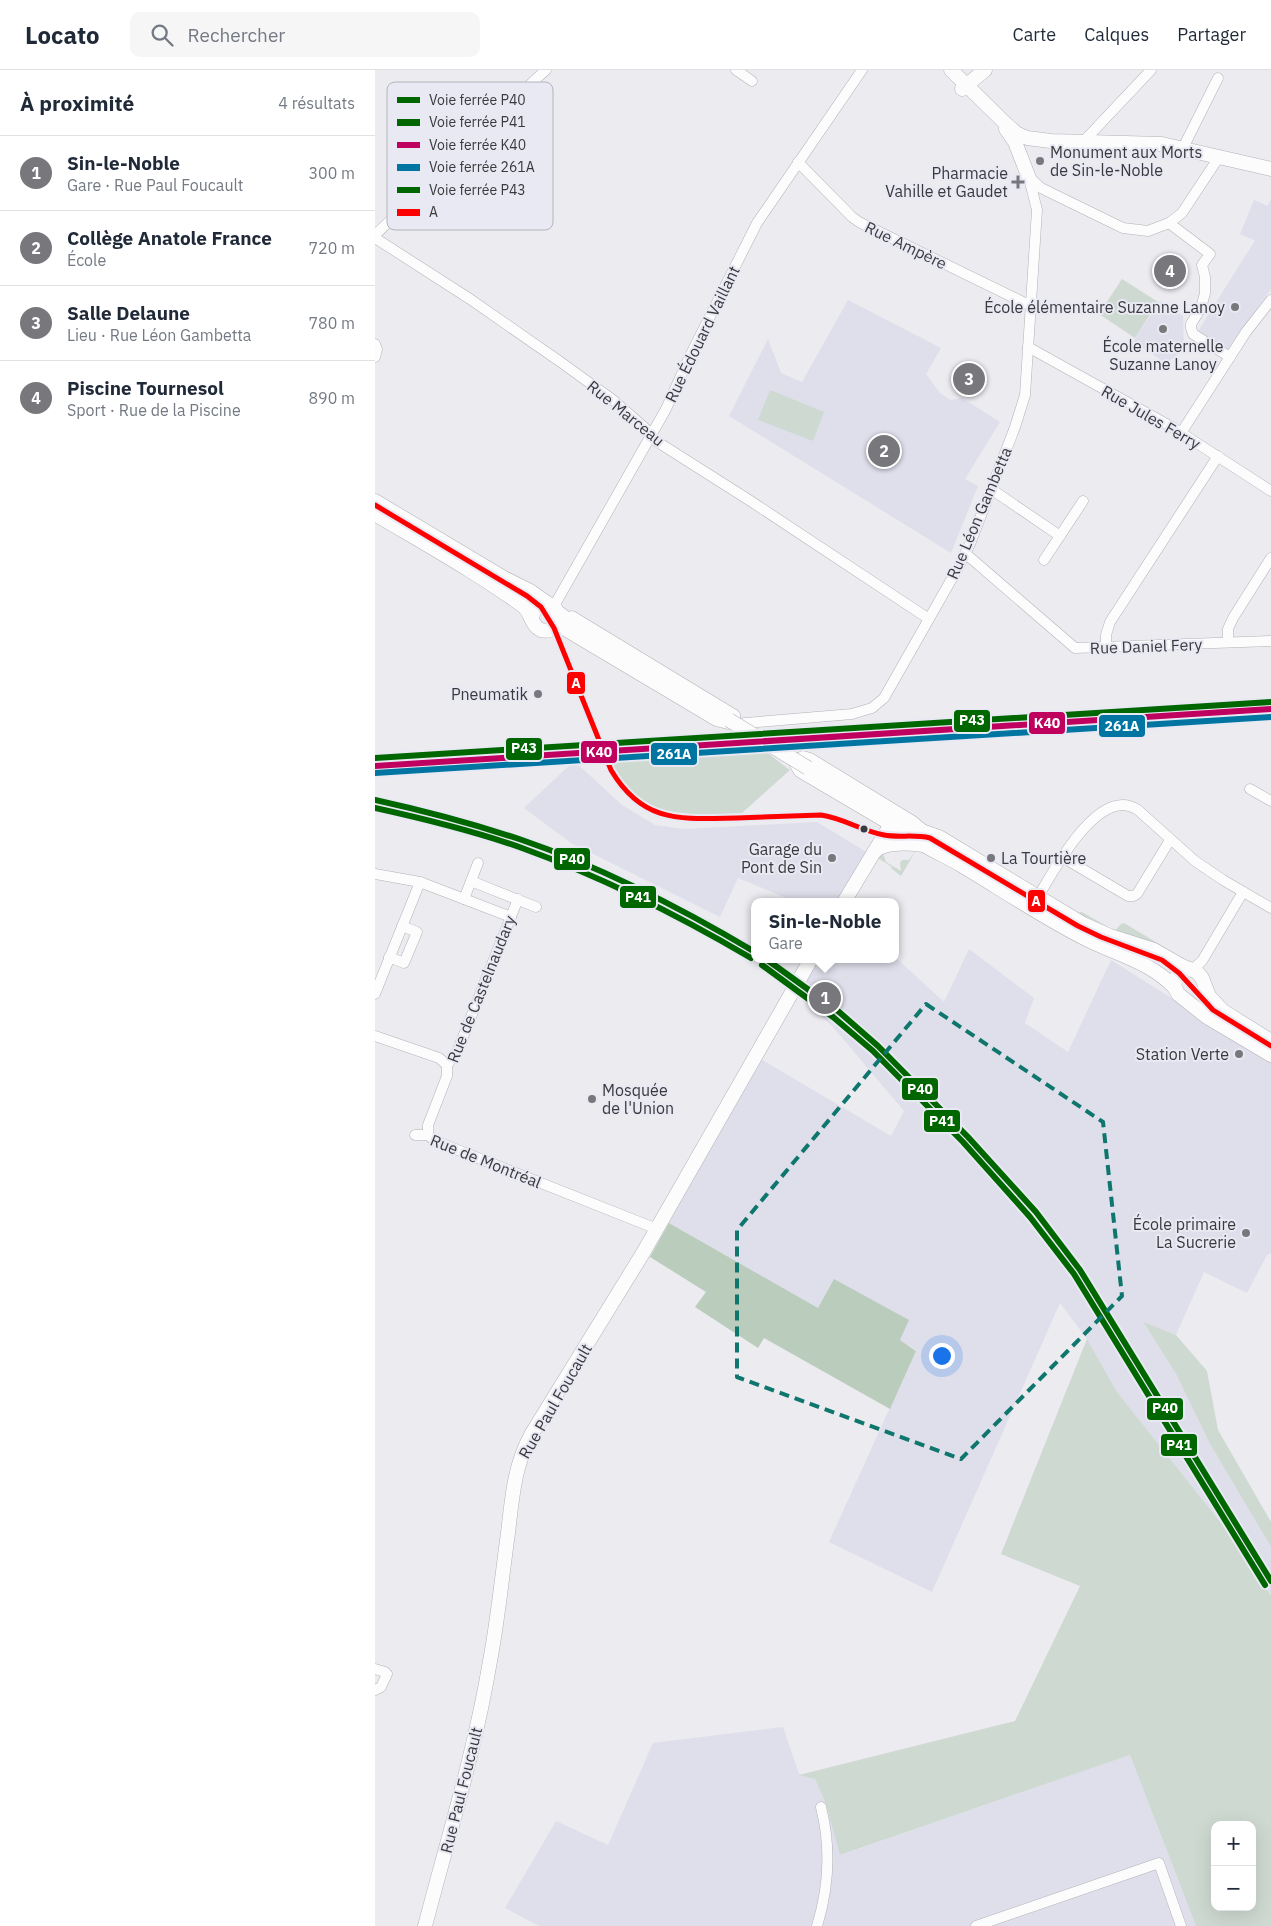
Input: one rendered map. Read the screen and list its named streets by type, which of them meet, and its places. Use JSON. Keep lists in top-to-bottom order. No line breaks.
{"streets":{"main road":["Rue Édouard Vaillant","Rue Léon Gambetta","Rue Paul Foucault"],"street":["Rue Ampère","Rue Marceau","Rue Jules Ferry","Rue Daniel Fery","Rue de Castelnaudary","Rue de Montréal"]},"crossings":[["Rue Ampère","Rue Édouard Vaillant"],["Rue Ampère","Rue Léon Gambetta"],["Rue Édouard Vaillant","Rue Marceau"],["Rue Marceau","Rue Léon Gambetta"],["Rue Jules Ferry","Rue Léon Gambetta"],["Rue Léon Gambetta","Rue Daniel Fery"],["Rue de Castelnaudary","Rue de Montréal"],["Rue de Montréal","Rue Paul Foucault"]],"places":{"other":["Monument aux Morts de Sin-le-Noble","École élémentaire Suzanne Lanoy","École maternelle Suzanne Lanoy","Pneumatik","Garage du Pont de Sin","La Tourtière","Station Verte","Mosquée de l'Union","École primaire La Sucrerie"],"health":["Pharmacie Vahille et Gaudet"]},"lines":["transit line A","rail line P43","rail line K40","rail line 261A","rail line P40","rail line P41"],"legend":["Voie ferrée P40","Voie ferrée P41","Voie ferrée K40","Voie ferrée 261A","Voie ferrée P43","A"],"page":{"header":"Locato","search":"Rechercher","nav":["Carte","Calques","Partager"],"heading":["À proximité","4 résultats"],"list":[{"mark":"1","name":"Sin-le-Noble","note":"Gare · Rue Paul Foucault","value":"300 m"},{"mark":"2","name":"Collège Anatole France","note":"École","value":"720 m"},{"mark":"3","name":"Salle Delaune","note":"Lieu · Rue Léon Gambetta","value":"780 m"},{"mark":"4","name":"Piscine Tournesol","note":"Sport · Rue de la Piscine","value":"890 m"}],"pins":["4","3","2","1"],"popup":["Sin-le-Noble","Gare"],"map_buttons":["+","−"]}}
